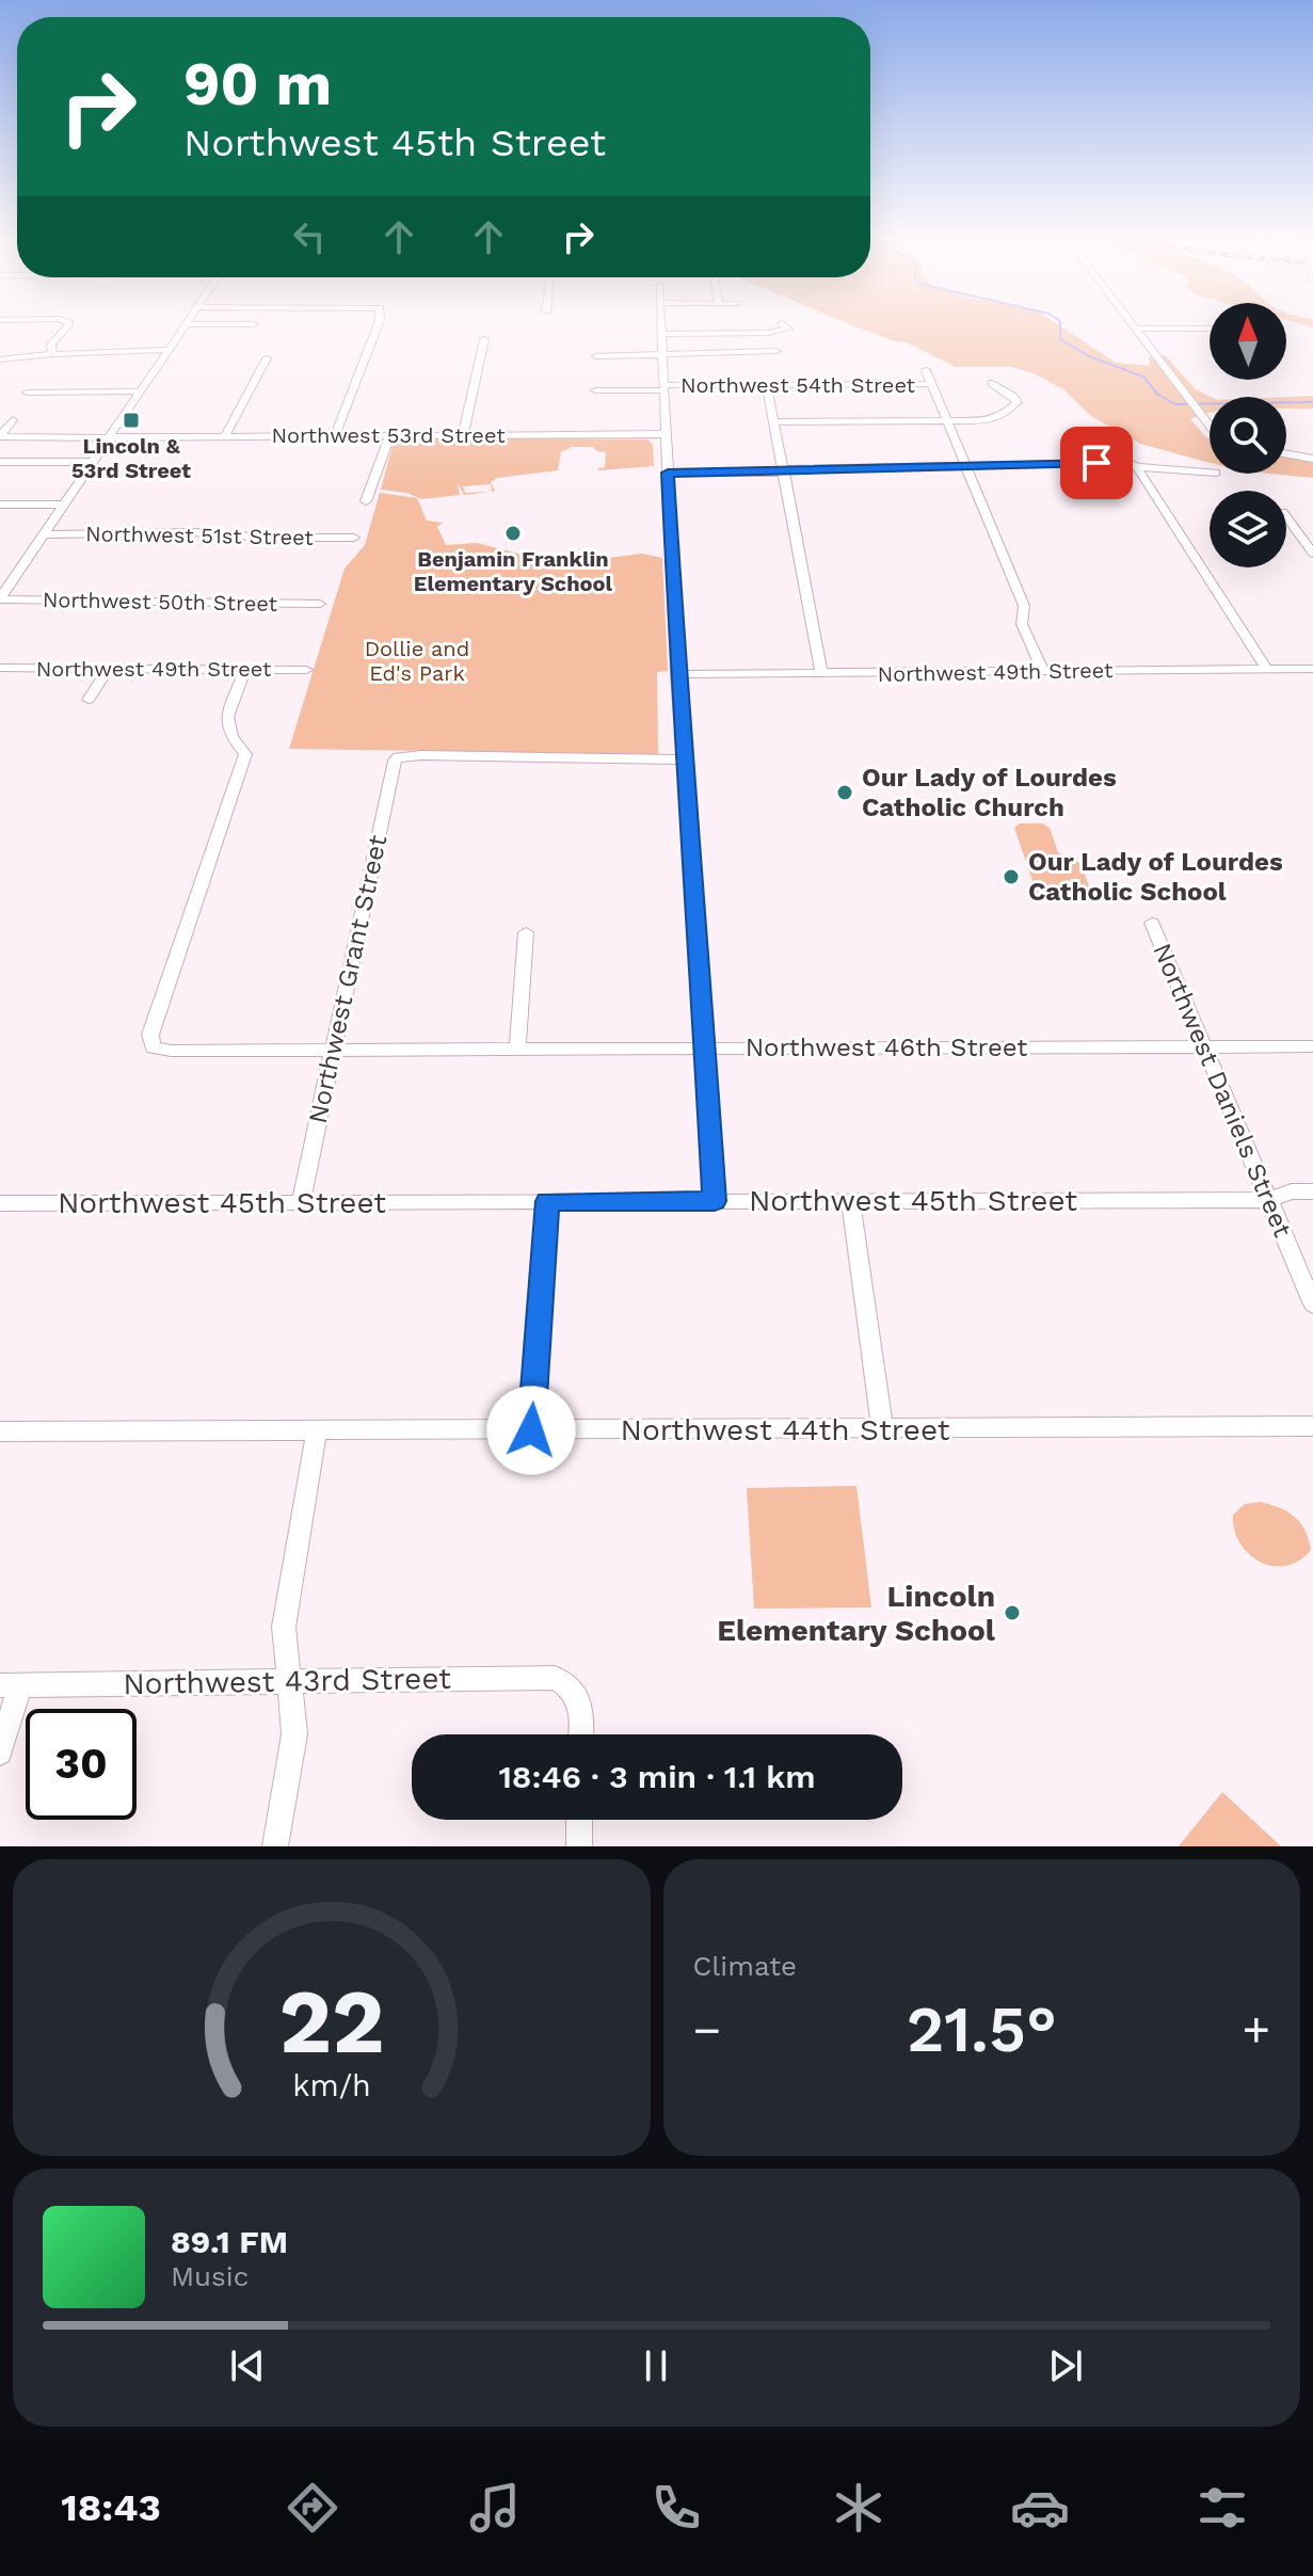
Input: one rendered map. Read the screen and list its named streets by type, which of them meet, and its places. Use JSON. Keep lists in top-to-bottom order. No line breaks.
{"streets":{"street":["Northwest 54th Street","Northwest 53rd Street","Northwest 51st Street","Northwest 50th Street","Northwest 49th Street","Northwest Grant Street","Northwest 46th Street","Northwest Daniels Street","Northwest 45th Street","Northwest 44th Street","Northwest 43rd Street"]},"crossings":[["Northwest 49th Street","Northwest 46th Street"],["Northwest Grant Street","Northwest 46th Street"],["Northwest Grant Street","Northwest 45th Street"],["Northwest 46th Street","Northwest Daniels Street"],["Northwest Daniels Street","Northwest 45th Street"]],"parks":["Dollie and Ed's Park"],"places":{"transit":["Lincoln & 53rd Street"],"other":["Benjamin Franklin Elementary School","Our Lady of Lourdes Catholic Church","Our Lady of Lourdes Catholic School","Lincoln Elementary School"]},"north":"top","page":{"turn":["90 m","Northwest 45th Street"],"limit":"30","trip":"18:46 · 3 min · 1.1 km","tile":"Climate","heat":["−","21.5°","+"],"song":["89.1 FM","Music"],"tabs":"18:43","gauge":["22","km/h"]}}
